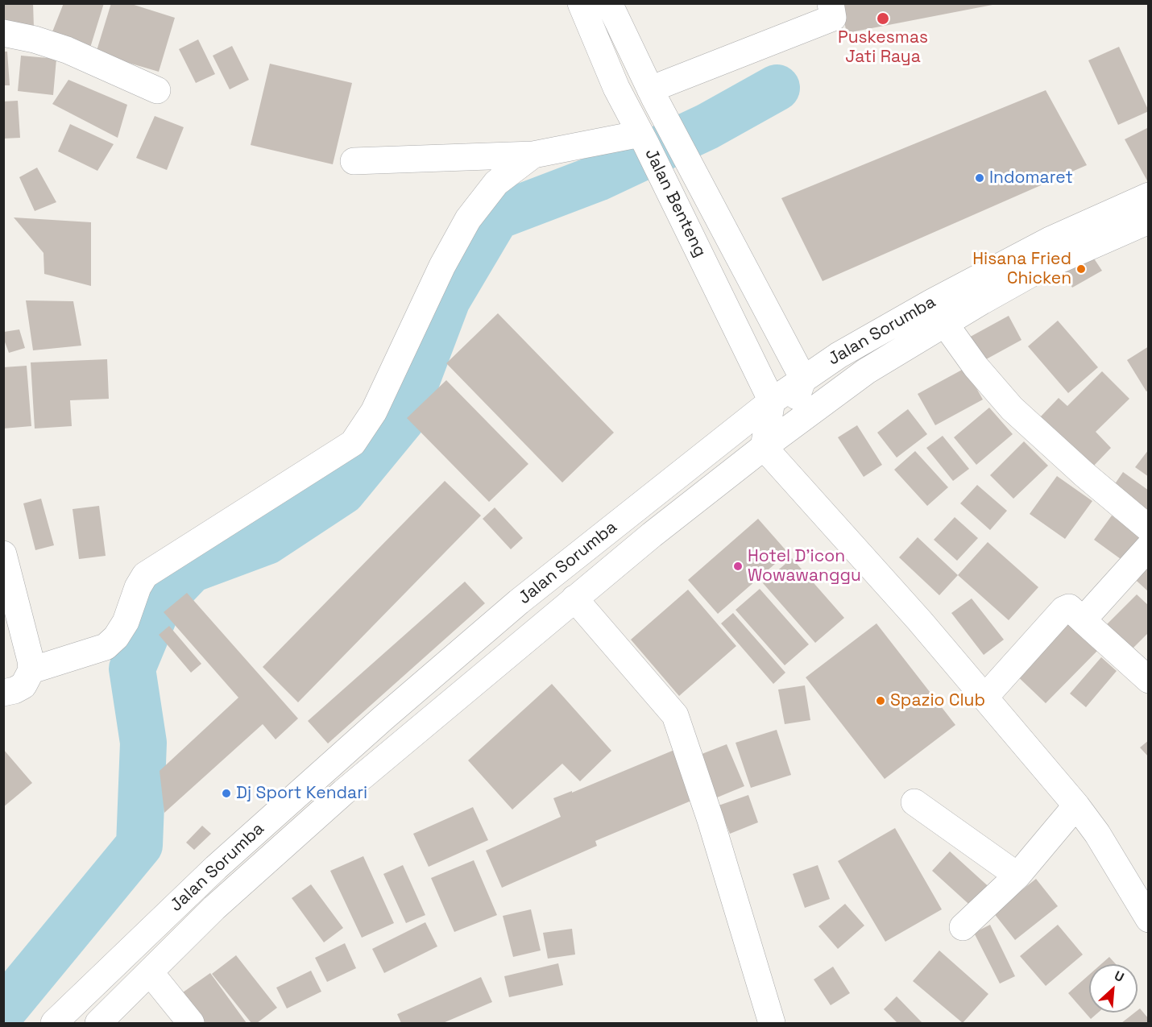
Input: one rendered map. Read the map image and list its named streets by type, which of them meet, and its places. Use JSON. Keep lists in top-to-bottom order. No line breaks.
{"streets":{"street":["Jalan Benteng","Jalan Sorumba"]},"crossings":[["Jalan Benteng","Jalan Sorumba"]],"places":["Puskesmas Jati Raya","Indomaret","Hisana Fried Chicken","Hotel D'icon Wowawanggu","Spazio Club","Dj Sport Kendari"],"north":"top right"}
